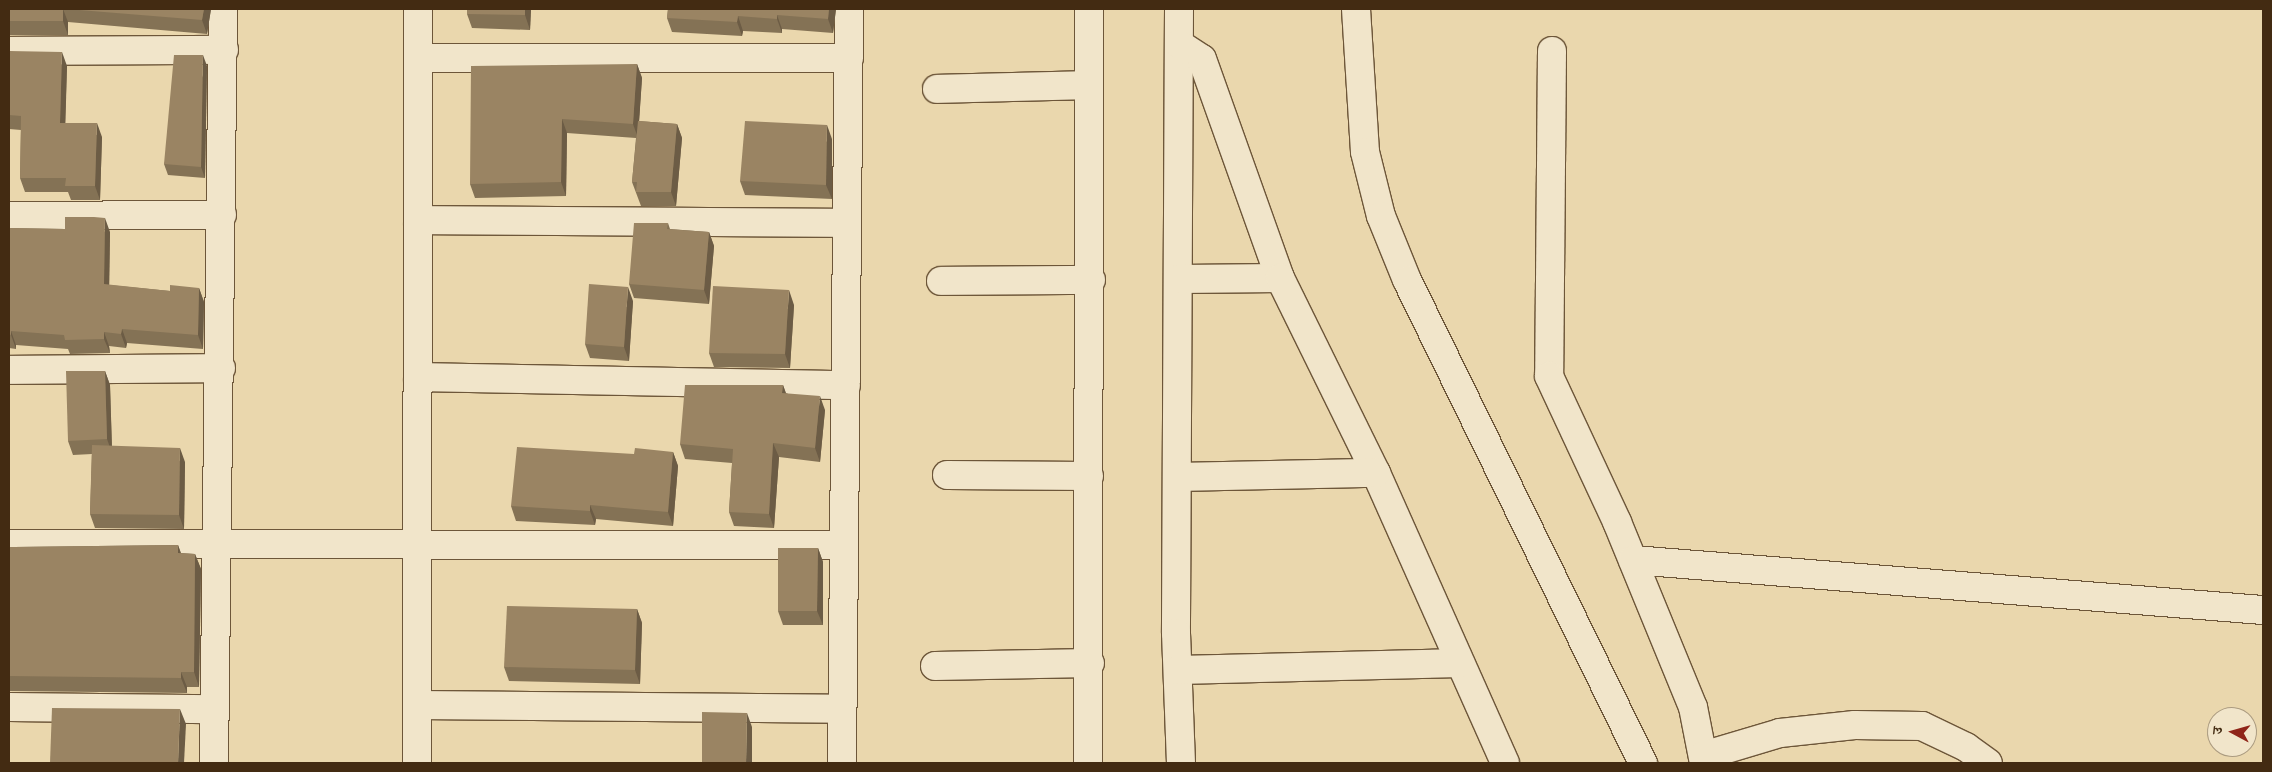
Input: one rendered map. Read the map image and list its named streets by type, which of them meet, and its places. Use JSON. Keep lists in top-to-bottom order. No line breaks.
{"north":"left"}
